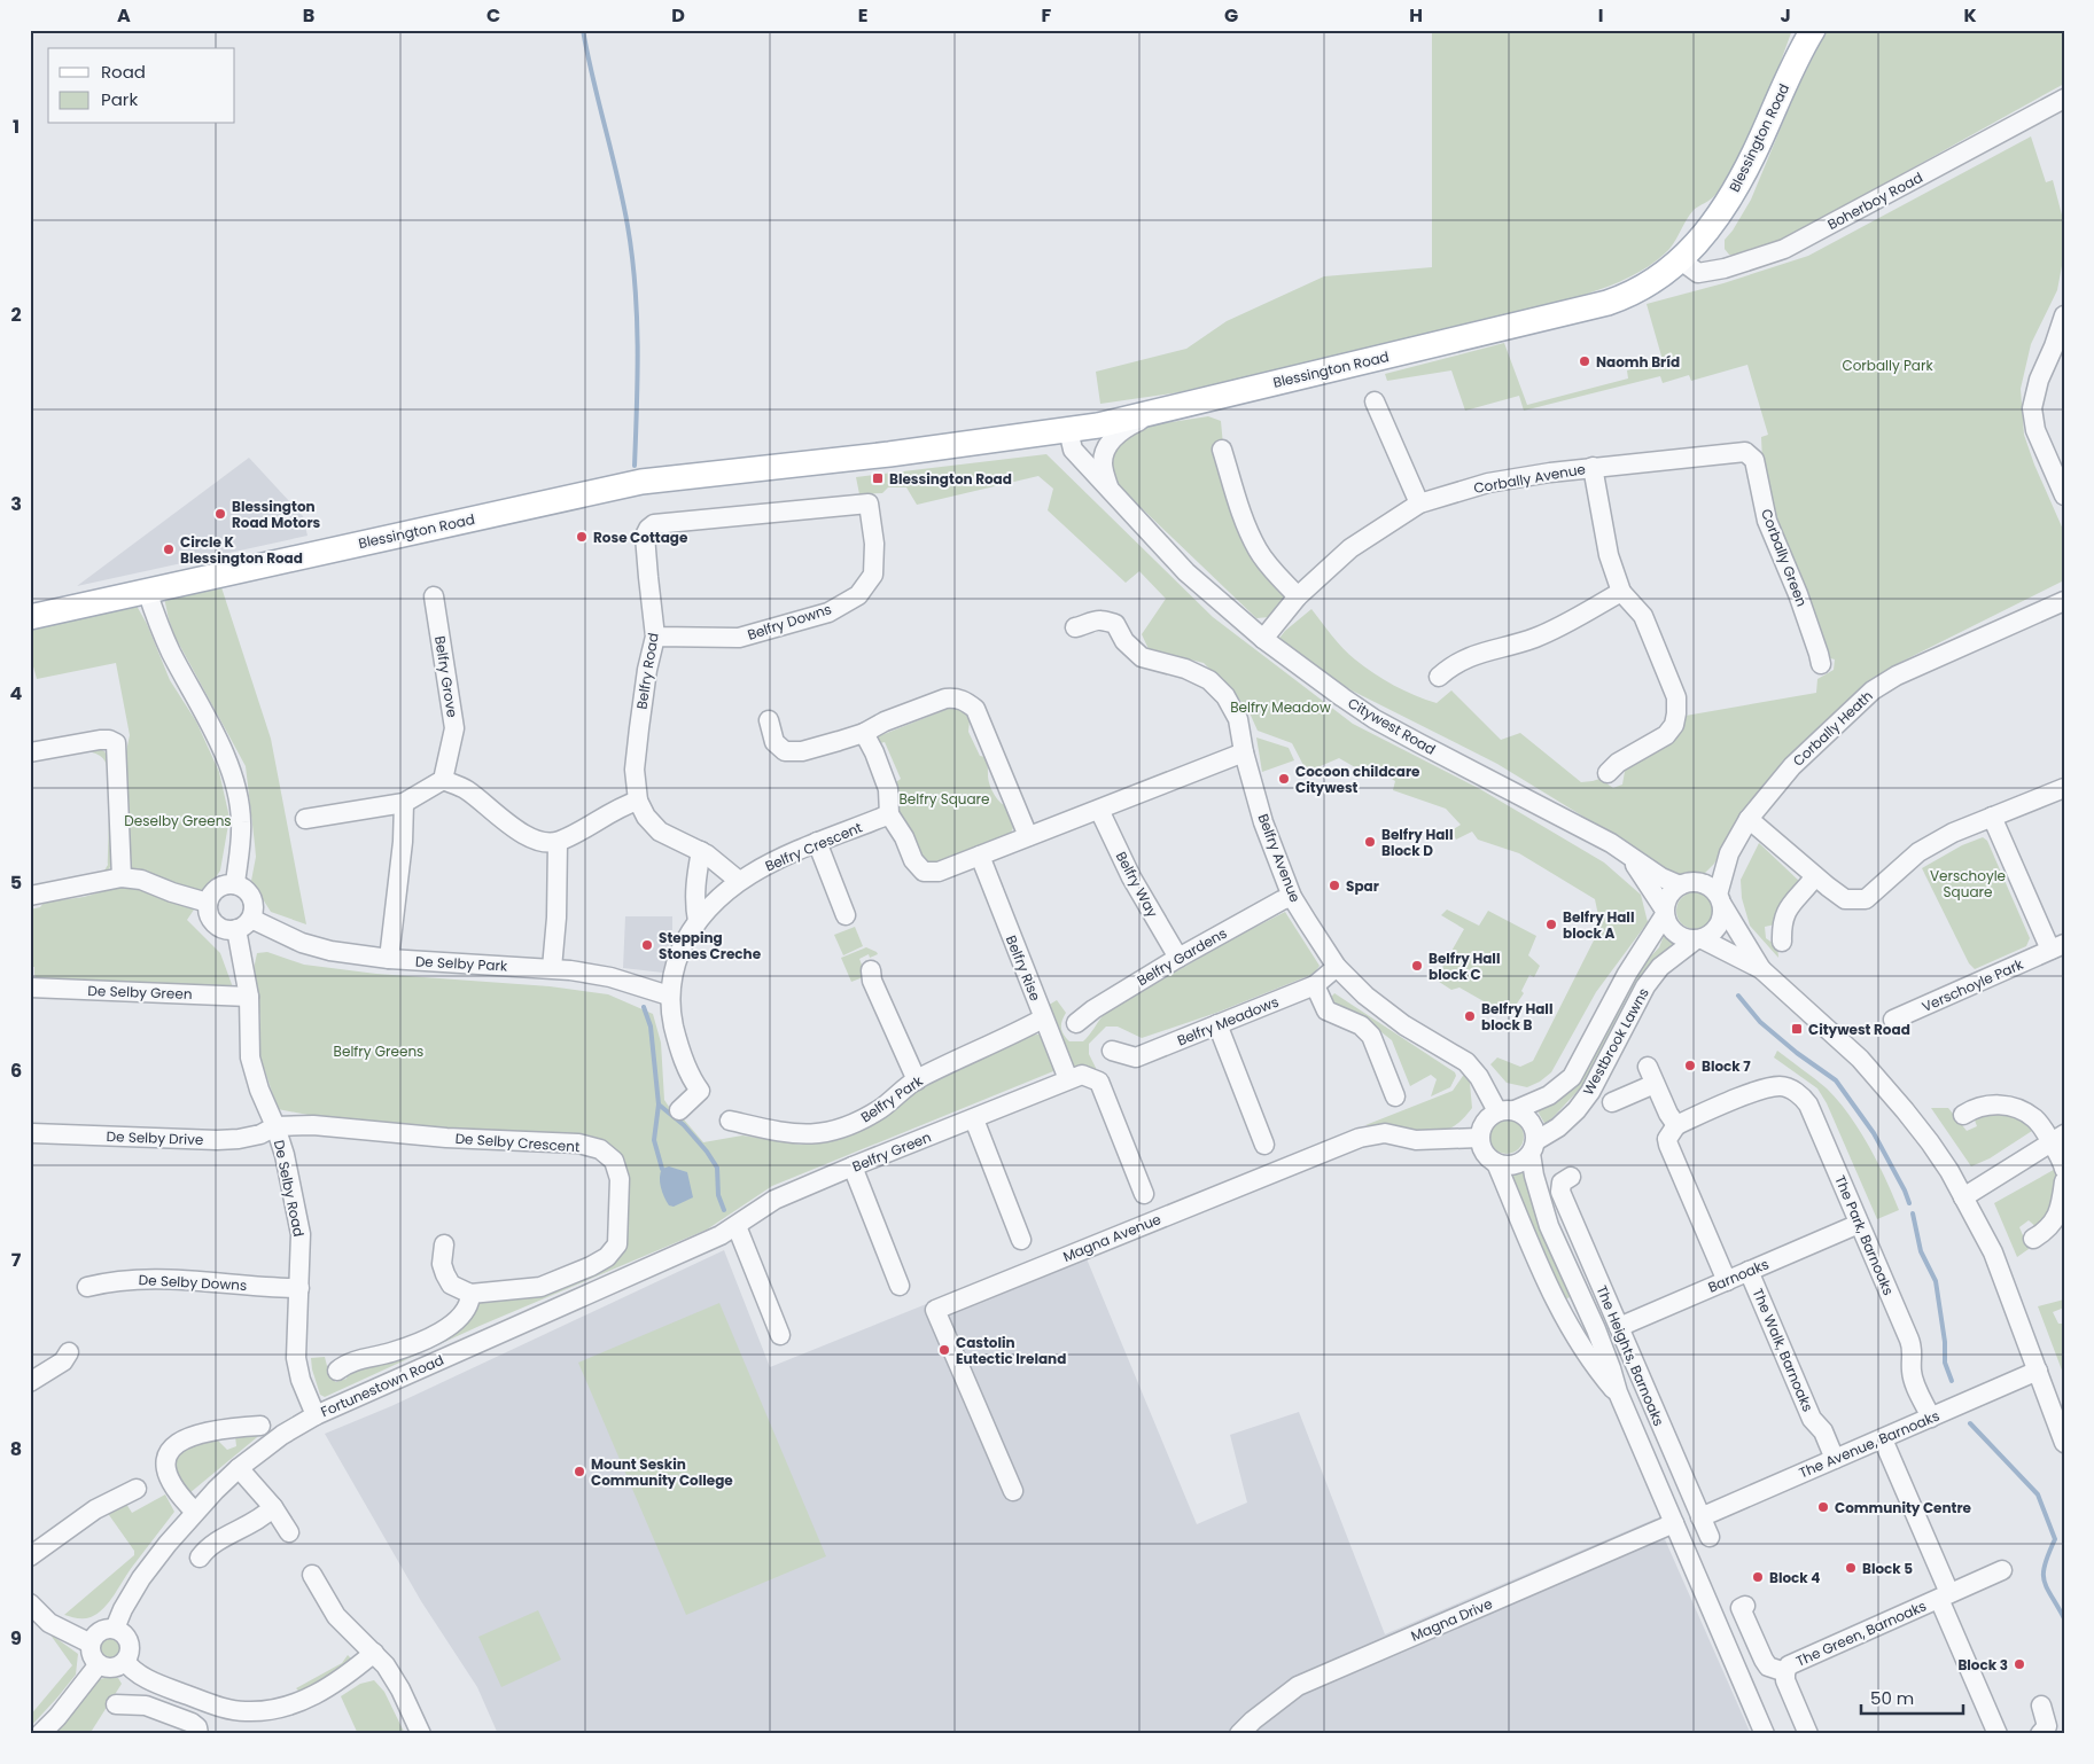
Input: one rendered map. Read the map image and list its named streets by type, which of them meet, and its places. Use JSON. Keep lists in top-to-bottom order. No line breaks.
{"streets":{"main road":["Blessington Road"],"street":["Boherboy Road","Corbally Avenue","Corbally Green","Belfry Downs","Belfry Road","Belfry Grove","Citywest Road","Corbally Heath","Belfry Crescent","Belfry Avenue","Belfry Way","Belfry Gardens","De Selby Park","Belfry Rise","Verschoyle Park","De Selby Green","Belfry Meadows","Westbrook Lawns","Belfry Park","De Selby Drive","De Selby Crescent","Belfry Green","De Selby Road","The Park, Barnoaks","Magna Avenue","Barnoaks","De Selby Downs","The Walk, Barnoaks","The Heights, Barnoaks","Fortunestown Road","The Avenue, Barnoaks","Magna Drive","The Green, Barnoaks"]},"crossings":[["Blessington Road","Boherboy Road"],["Blessington Road","Citywest Road"],["Corbally Avenue","Corbally Green"],["Corbally Avenue","Citywest Road"],["Belfry Downs","Belfry Road"],["Belfry Road","Belfry Crescent"],["Citywest Road","Westbrook Lawns"],["Belfry Avenue","Belfry Gardens"],["Belfry Avenue","Belfry Meadows"],["Belfry Avenue","Westbrook Lawns"],["Belfry Avenue","Magna Avenue"],["Belfry Way","Belfry Gardens"],["De Selby Park","De Selby Road"],["Belfry Rise","Belfry Park"],["Belfry Rise","Belfry Green"],["De Selby Green","De Selby Road"],["Westbrook Lawns","Magna Avenue"],["De Selby Drive","De Selby Crescent"],["De Selby Drive","De Selby Road"],["De Selby Crescent","De Selby Road"],["Belfry Green","Fortunestown Road"],["De Selby Road","De Selby Downs"],["De Selby Road","Fortunestown Road"],["The Park, Barnoaks","Barnoaks"],["The Park, Barnoaks","The Avenue, Barnoaks"],["Barnoaks","The Walk, Barnoaks"],["Barnoaks","The Heights, Barnoaks"],["The Walk, Barnoaks","The Avenue, Barnoaks"],["The Heights, Barnoaks","The Avenue, Barnoaks"],["The Avenue, Barnoaks","The Green, Barnoaks"]],"parks":["Corbally Park","Belfry Meadow","Belfry Square","Deselby Greens","Verschoyle Square","Belfry Greens"],"places":{"other":["Naomh Bríd","Blessington Road Motors","Rose Cottage","Circle K Blessington Road","Cocoon childcare Citywest","Belfry Hall Block D","Spar","Belfry Hall block A","Stepping Stones Creche","Belfry Hall block C","Belfry Hall block B","Block 7","Castolin Eutectic Ireland","Mount Seskin Community College","Community Centre","Block 5","Block 4","Block 3"],"transit":["Blessington Road","Citywest Road"]},"legend":["Road","Park"],"scale_bar":"50 m","grid":{"columns":["A","B","C","D","E","F","G","H","I","J","K"],"rows":["1","2","3","4","5","6","7","8","9"]}}
